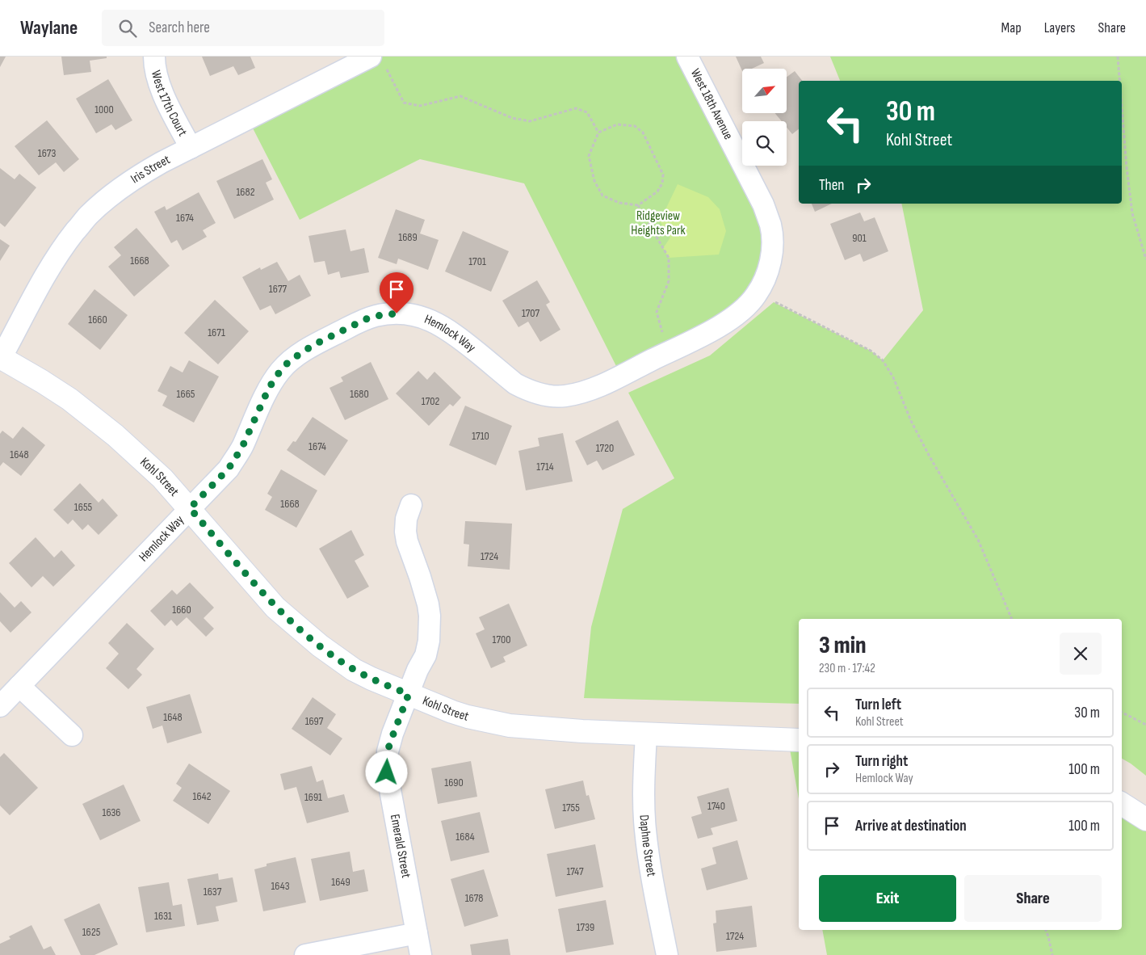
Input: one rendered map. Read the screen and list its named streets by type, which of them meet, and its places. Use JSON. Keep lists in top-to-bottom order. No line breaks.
{"streets":{"street":["West 17th Court","West 18th Avenue","Iris Street","Hemlock Way","Kohl Street","Daphne Street","Emerald Street"]},"crossings":[["West 17th Court","Iris Street"],["West 18th Avenue","Hemlock Way"],["Iris Street","Kohl Street"],["Hemlock Way","Kohl Street"],["Kohl Street","Daphne Street"],["Kohl Street","Emerald Street"]],"parks":["Ridgeview Heights Park"],"house_numbers":["1000","1673","1682","1674","1689","901","1668","1701","1677","1707","1660","1671","1665","1680","1702","1710","1674","1720","1648","1714","1668","1655","1724","1660","1700","1648","1697","1690","1642","1691","1740","1755","1636","1684","1747","1649","1643","1637","1678","1631","1739","1625","1724"],"north":"top right","page":{"header":"Waylane","search":"Search here","nav":["Map","Layers","Share"],"turn":["30 m","Kohl Street"],"then":"Then","heading":["3 min","230 m · 17:42"],"list":[{"name":"Turn left","note":"Kohl Street","value":"30 m"},{"name":"Turn right","note":"Hemlock Way","value":"100 m"},{"name":"Arrive at destination","value":"100 m"}],"buttons":["Exit","Share"]}}
